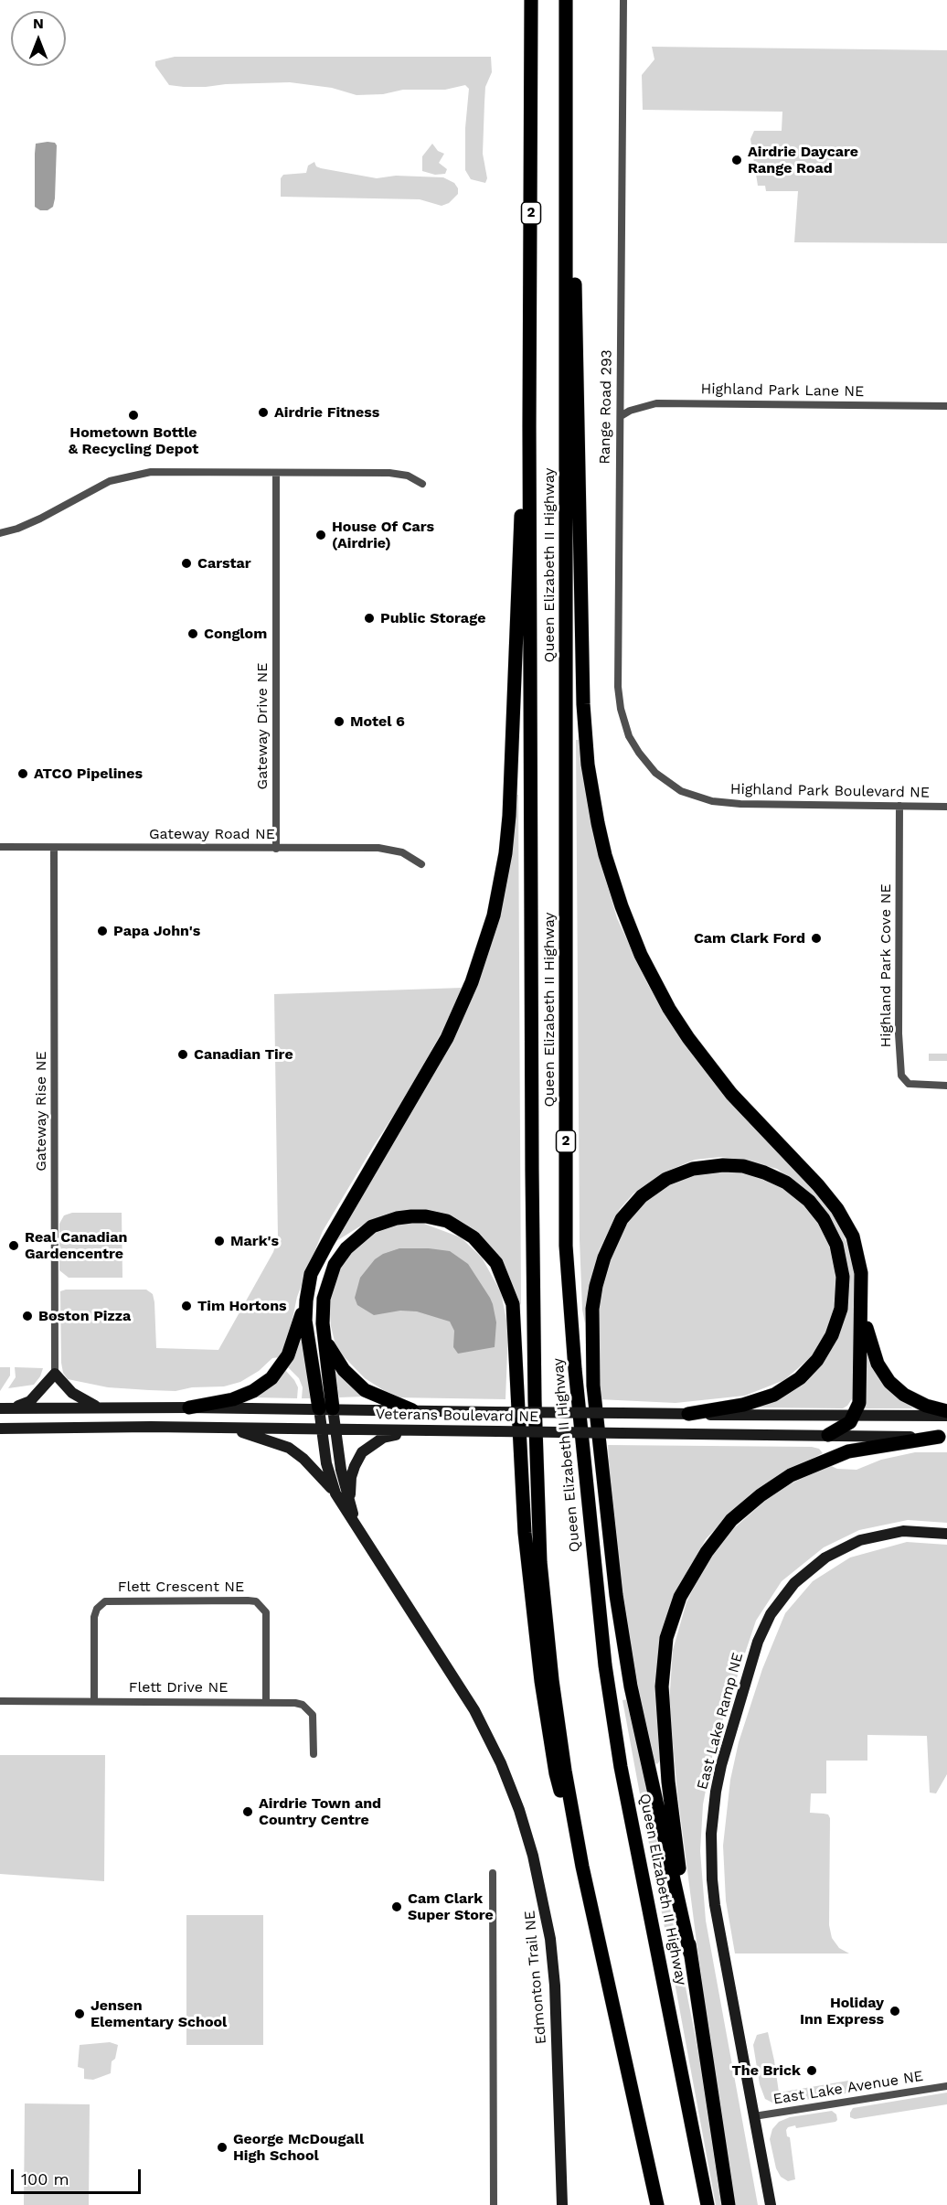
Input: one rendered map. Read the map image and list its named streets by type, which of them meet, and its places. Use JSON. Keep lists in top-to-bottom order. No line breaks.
{"streets":{"highway":["2","Queen Elizabeth II Highway"],"main road":["Veterans Boulevard NE","East Lake Ramp NE","Edmonton Trail NE"],"street":["Highland Park Lane NE","Range Road 293","Gateway Drive NE","Highland Park Boulevard NE","Gateway Road NE","Highland Park Cove NE","Gateway Rise NE","Flett Crescent NE","Flett Drive NE","East Lake Avenue NE"]},"crossings":[["Highland Park Lane NE","Range Road 293"],["Range Road 293","Highland Park Boulevard NE"],["Gateway Drive NE","Gateway Road NE"],["Highland Park Boulevard NE","Highland Park Cove NE"],["Gateway Road NE","Gateway Rise NE"],["Veterans Boulevard NE","Edmonton Trail NE"],["Flett Crescent NE","Flett Drive NE"],["East Lake Ramp NE","East Lake Avenue NE"]],"places":["Airdrie Daycare Range Road","Airdrie Fitness","Hometown Bottle & Recycling Depot","House Of Cars (Airdrie)","Carstar","Public Storage","Conglom","Motel 6","ATCO Pipelines","Papa John's","Cam Clark Ford","Canadian Tire","Mark's","Real Canadian Gardencentre","Tim Hortons","Boston Pizza","Airdrie Town and Country Centre","Cam Clark Super Store","Holiday Inn Express","Jensen Elementary School","The Brick","George McDougall High School"],"scale_bar":"100 m","north":"top"}
